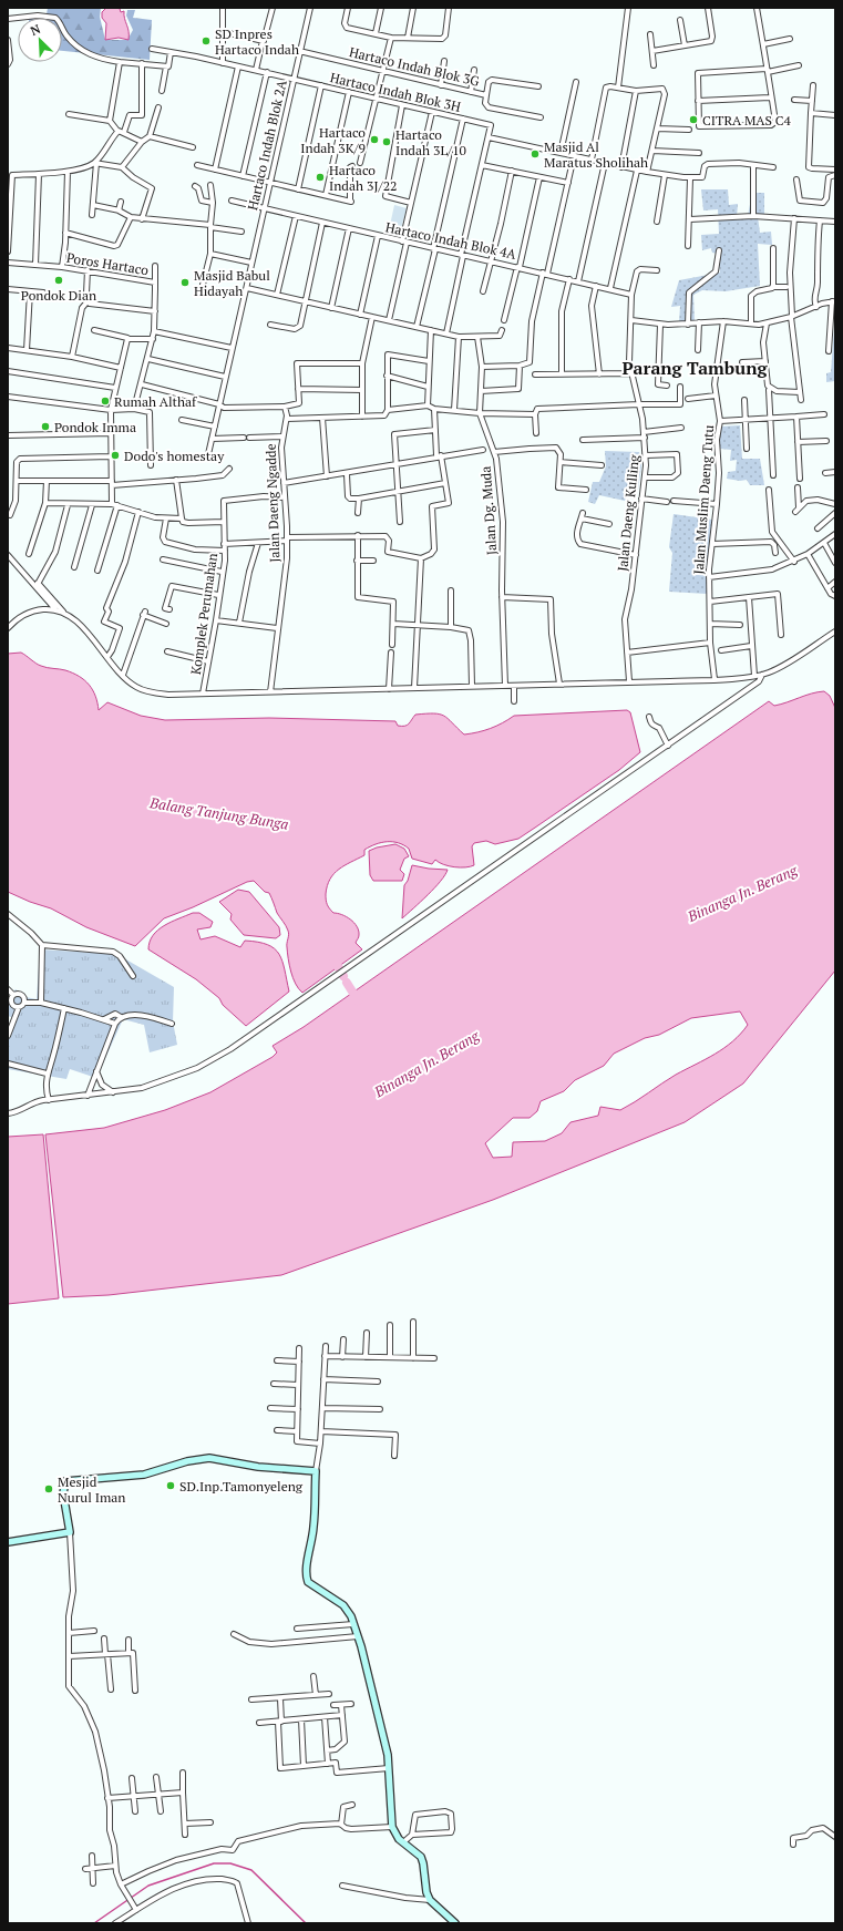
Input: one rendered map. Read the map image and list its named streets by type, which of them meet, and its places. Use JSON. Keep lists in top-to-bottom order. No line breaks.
{"streets":{"street":["Hartaco Indah Blok 3G","Hartaco Indah Blok 3H","Hartaco Indah Blok 2A","Hartaco Indah Blok 4A","Poros Hartaco","Jalan Muslim Daeng Tutu","Jalan Daeng Ngadde","Jalan Dg. Muda","Jalan Daeng Kulling","Komplek Perumahan"]},"crossings":[["Hartaco Indah Blok 3G","Hartaco Indah Blok 2A"],["Hartaco Indah Blok 3H","Hartaco Indah Blok 2A"],["Hartaco Indah Blok 2A","Hartaco Indah Blok 4A"],["Hartaco Indah Blok 4A","Jalan Daeng Kulling"],["Jalan Daeng Ngadde","Komplek Perumahan"]],"districts":["Parang Tambung"],"water":["Balang Tanjung Bunga","Binanga Jn. Berang"],"places":["SD Inpres Hartaco Indah","CITRA MAS C4","Hartaco Indah 3K/9","Hartaco Indah 3L/10","Masjid Al Maratus Sholihah","Hartaco Indah 3J/22","Pondok Dian","Masjid Babul Hidayah","Rumah Althaf","Pondok Imma","Dodo's homestay","SD.Inp.Tamonyeleng","Mesjid Nurul Iman"],"north":"top left"}
